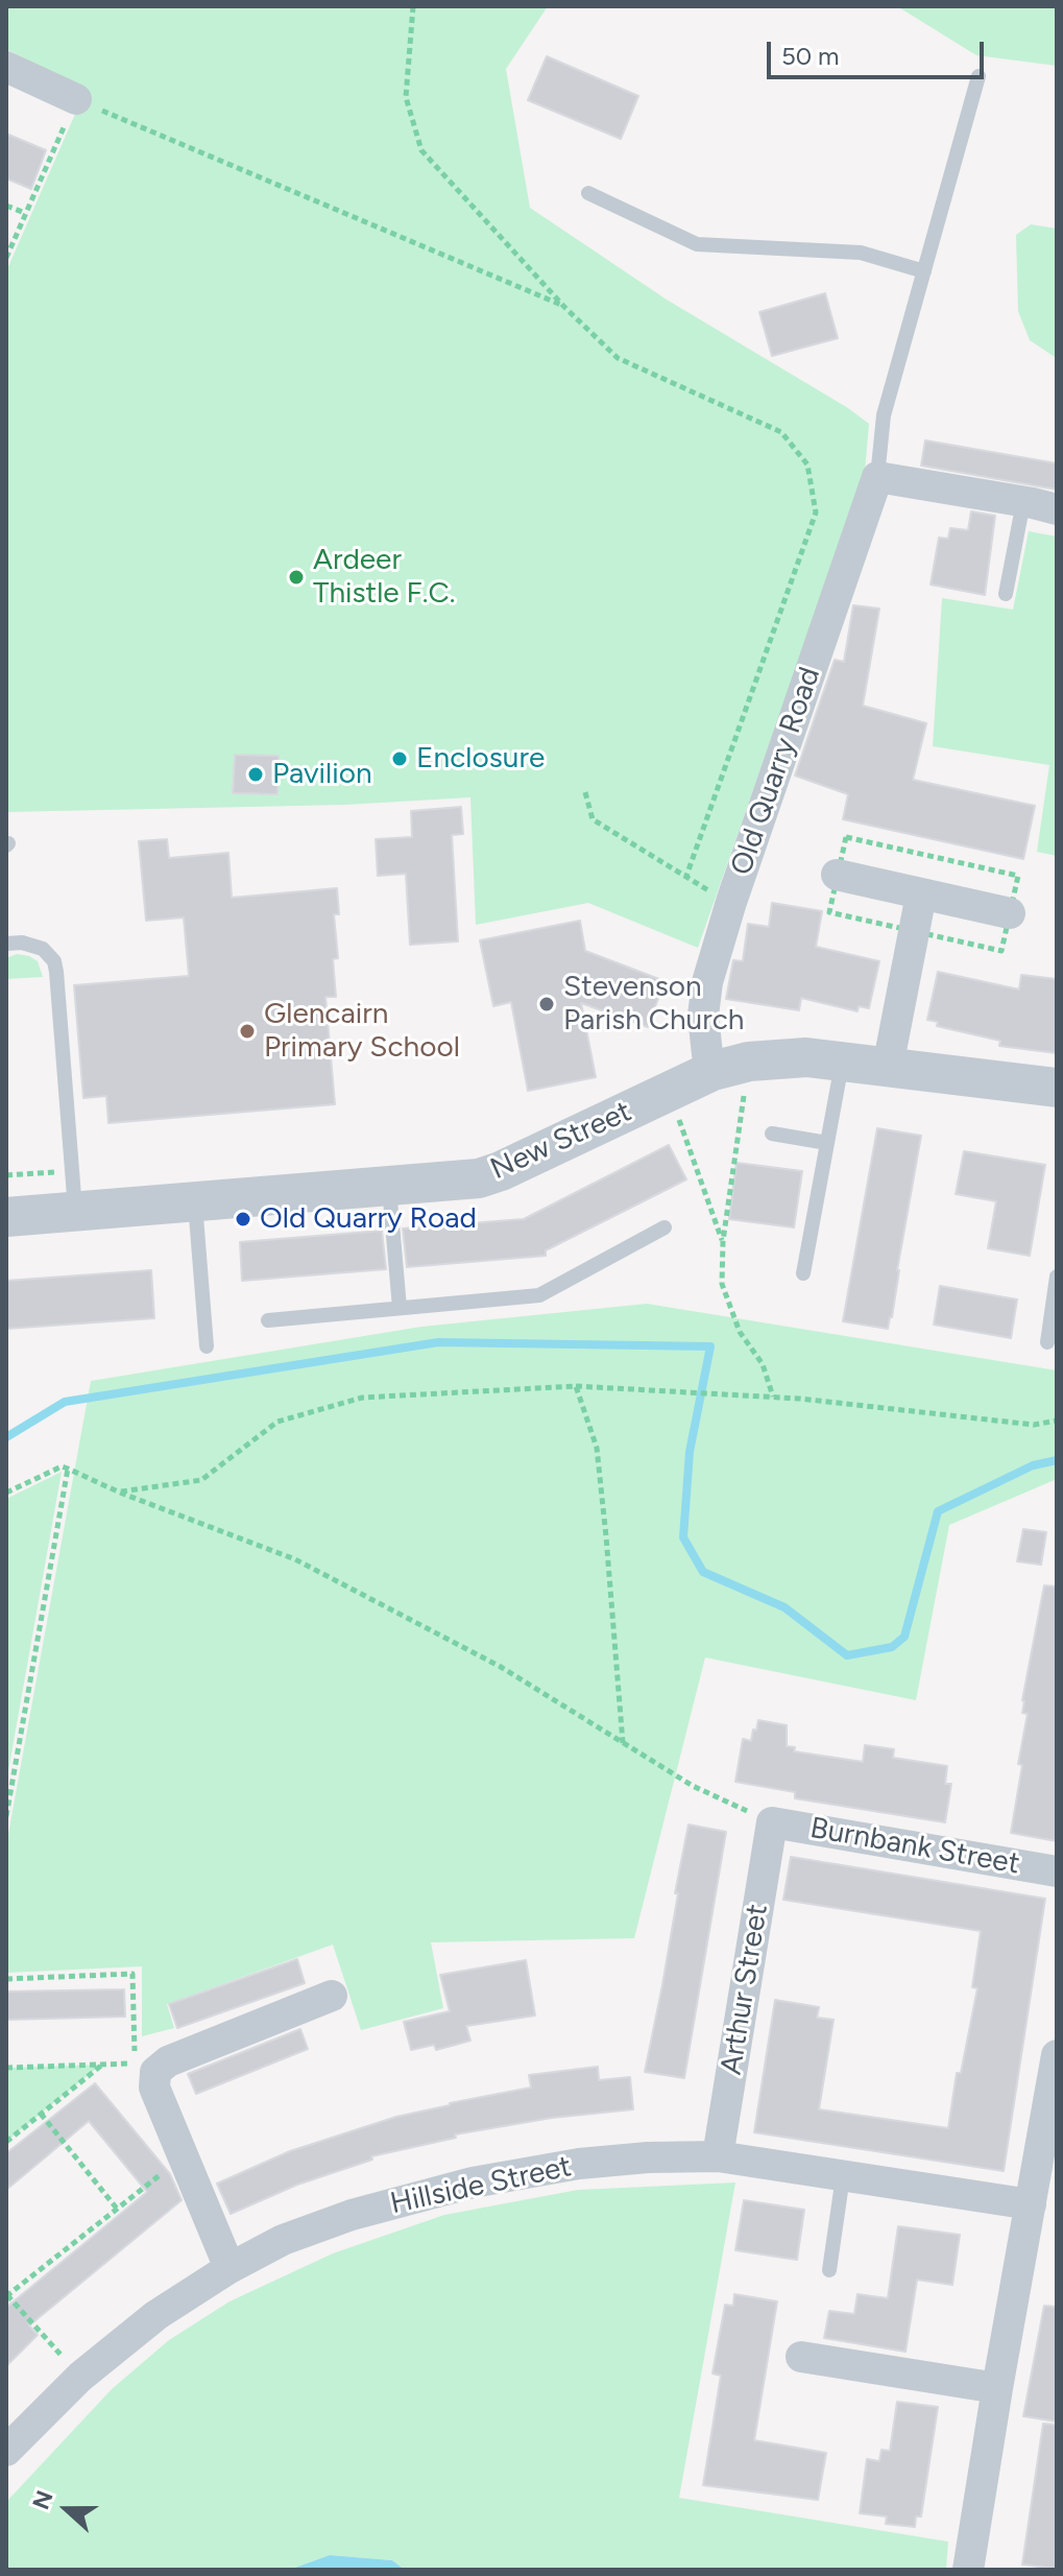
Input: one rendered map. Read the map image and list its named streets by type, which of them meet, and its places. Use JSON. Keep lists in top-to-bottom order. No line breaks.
{"streets":{"street":["Old Quarry Road","New Street","Burnbank Street","Arthur Street","Hillside Street"]},"crossings":[["Old Quarry Road","New Street"],["Burnbank Street","Arthur Street"],["Arthur Street","Hillside Street"]],"places":["Ardeer Thistle F.C.","Enclosure","Pavilion","Stevenson Parish Church","Glencairn Primary School","Old Quarry Road"],"scale_bar":"50 m","north":"left"}
